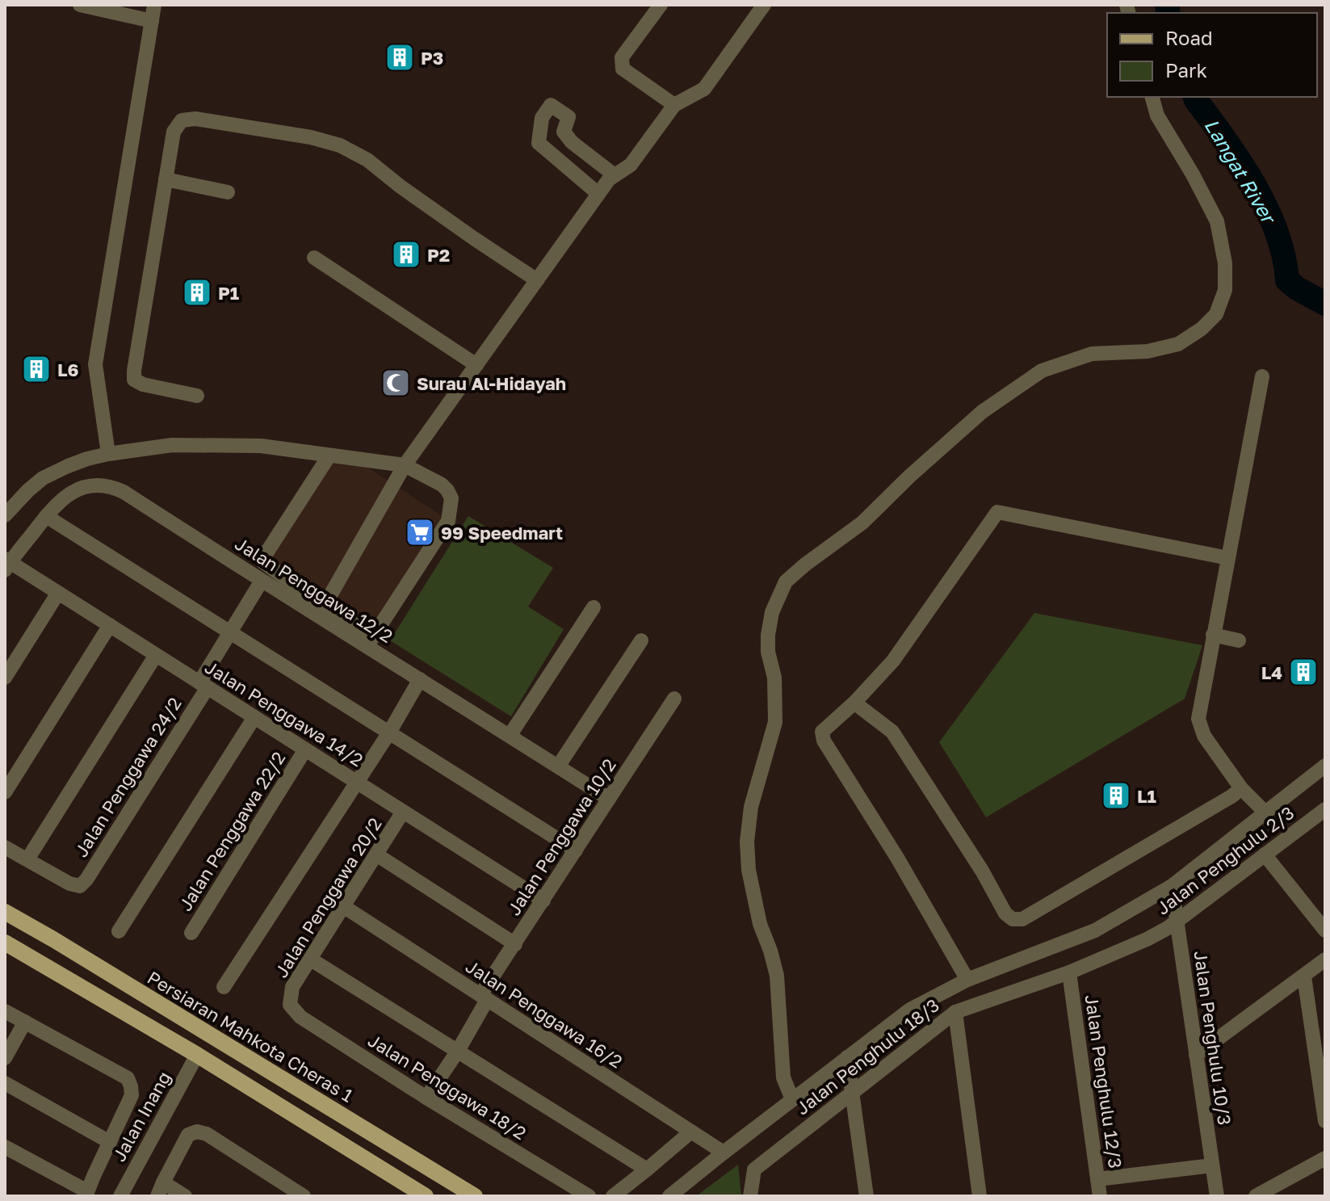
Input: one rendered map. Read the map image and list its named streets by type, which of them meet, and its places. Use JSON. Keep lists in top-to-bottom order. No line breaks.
{"streets":{"main road":["Persiaran Mahkota Cheras 1"],"street":["Jalan Penggawa 12/2","Jalan Penggawa 14/2","Jalan Penggawa 24/2","Jalan Penggawa 22/2","Jalan Penggawa 10/2","Jalan Penghulu 2/3","Jalan Penggawa 20/2","Jalan Penggawa 16/2","Jalan Penghulu 10/3","Jalan Penghulu 18/3","Jalan Penghulu 12/3","Jalan Penggawa 18/2","Jalan Inang"]},"crossings":[["Jalan Penggawa 12/2","Jalan Penggawa 14/2"],["Jalan Penggawa 12/2","Jalan Penggawa 24/2"],["Jalan Penggawa 12/2","Jalan Penggawa 10/2"],["Jalan Penggawa 14/2","Jalan Penggawa 24/2"],["Jalan Penggawa 14/2","Jalan Penggawa 22/2"],["Jalan Penggawa 14/2","Jalan Penggawa 10/2"],["Jalan Penggawa 14/2","Jalan Penggawa 20/2"],["Jalan Penggawa 10/2","Jalan Penggawa 16/2"],["Jalan Penggawa 10/2","Jalan Penggawa 18/2"],["Jalan Penghulu 2/3","Jalan Penghulu 10/3"],["Jalan Penghulu 2/3","Jalan Penghulu 18/3"],["Jalan Penggawa 20/2","Jalan Penggawa 16/2"],["Jalan Penggawa 20/2","Jalan Penggawa 18/2"],["Jalan Penghulu 18/3","Jalan Penghulu 12/3"]],"water":["Langat River"],"places":{"building":["P3","P2","P1","L6","L4","L1"],"mosque":["Surau Al-Hidayah"],"supermarket":["99 Speedmart"]},"legend":["Road","Park"]}
